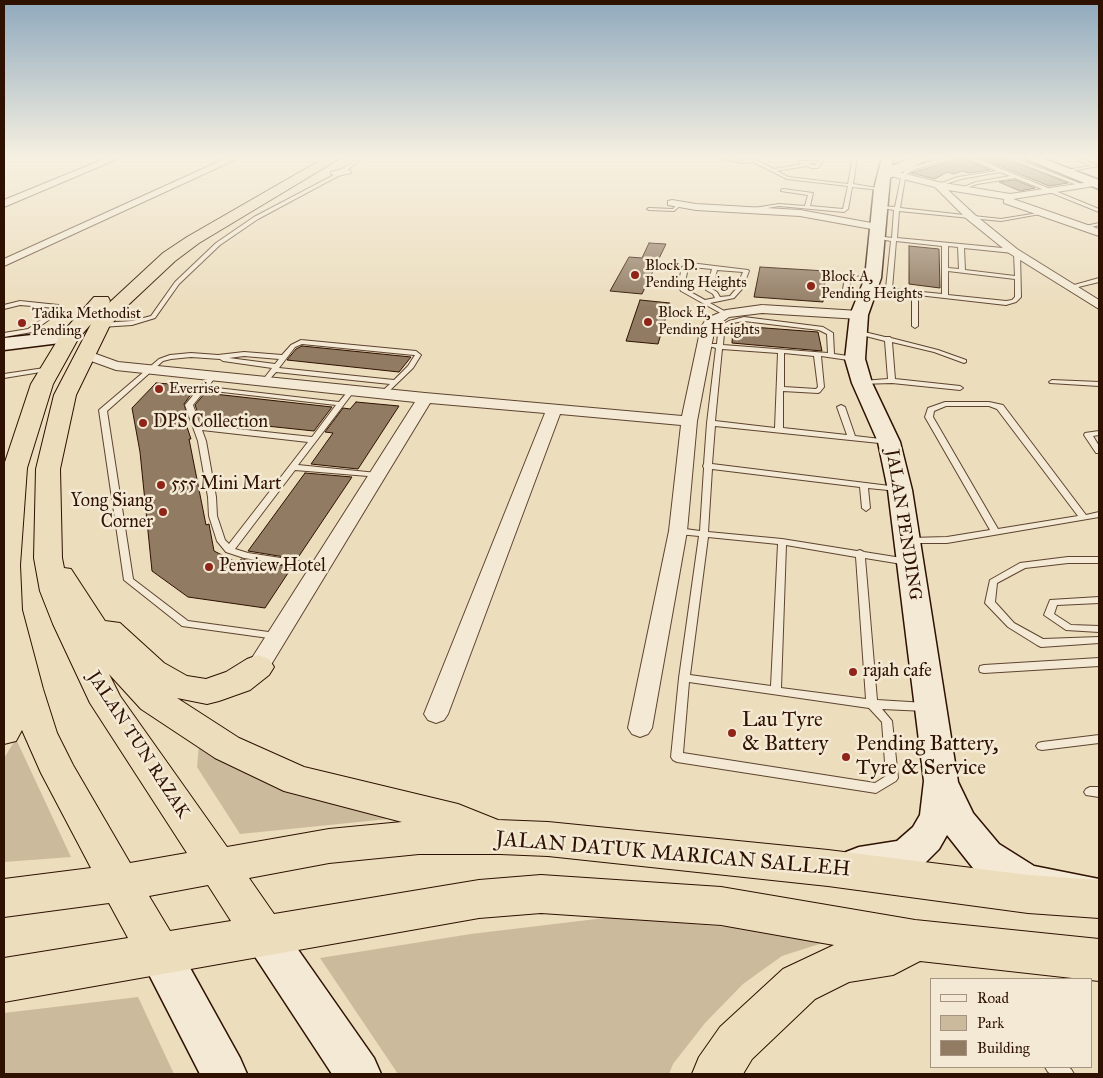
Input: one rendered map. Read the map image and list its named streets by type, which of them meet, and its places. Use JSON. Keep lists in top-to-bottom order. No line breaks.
{"streets":{"highway":["JALAN TUN RAZAK","JALAN DATUK MARICAN SALLEH"],"street":["JALAN PENDING"]},"crossings":[["JALAN TUN RAZAK","JALAN DATUK MARICAN SALLEH"]],"places":["Block D. Pending Heights","Block A, Pending Heights","Block E, Pending Heights","Tadika Methodist Pending","Everrise","DPS Collection","555 Mini Mart","Yong Siang Corner","Penview Hotel","rajah cafe","Lau Tyre & Battery","Pending Battery, Tyre & Service"],"legend":["Road","Park","Building"]}
